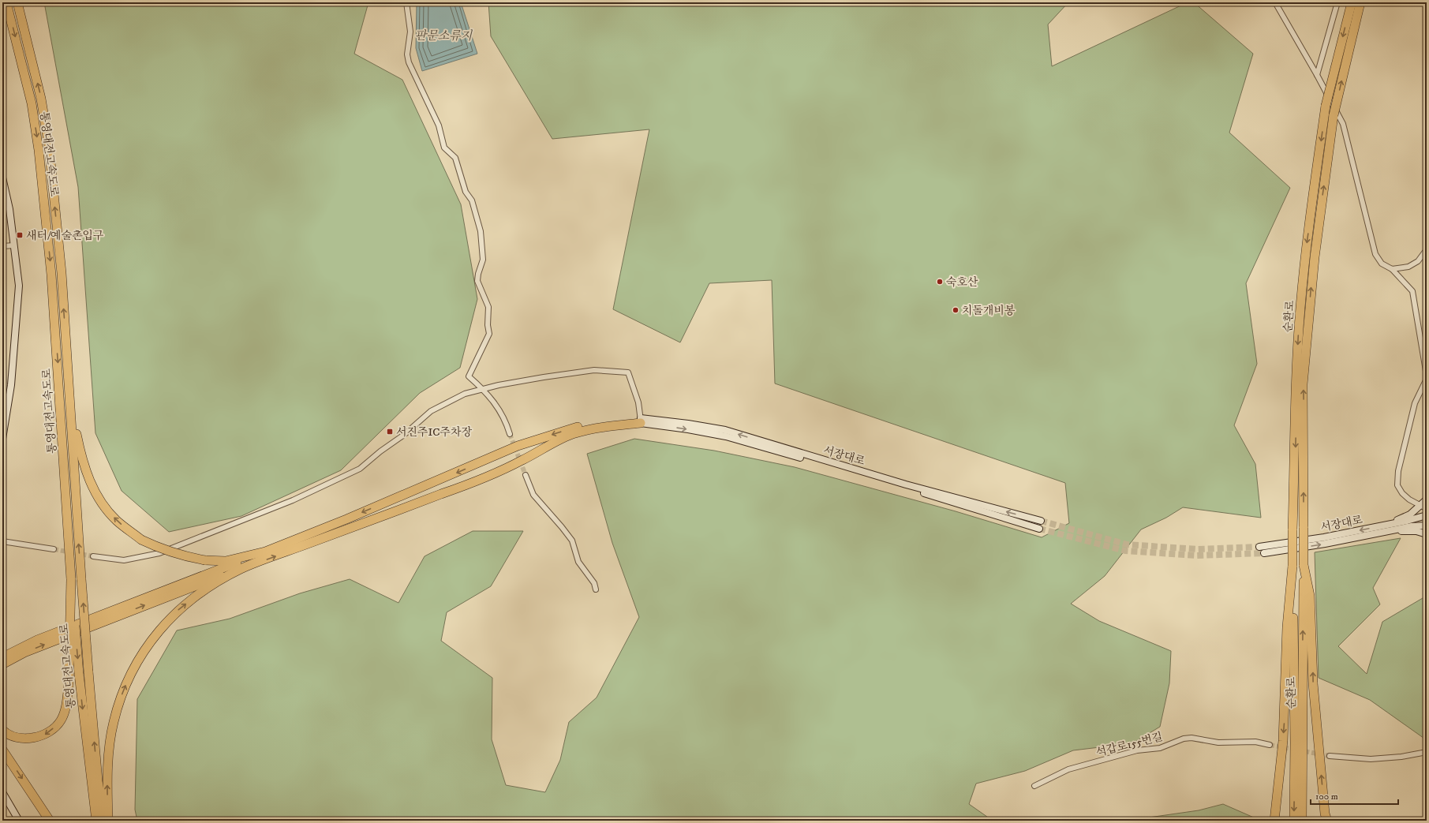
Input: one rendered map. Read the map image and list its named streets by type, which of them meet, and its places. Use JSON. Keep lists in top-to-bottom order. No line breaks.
{"streets":{"highway":["통영대전고속도로","순환로"],"street":["서장대로","석갑로155번길"]},"water":["판문소류지"],"places":{"transit":["새터/예술촌입구","서진주IC주차장"],"other":["숙호산","치돌개비봉"]},"scale_bar":"100 m"}
